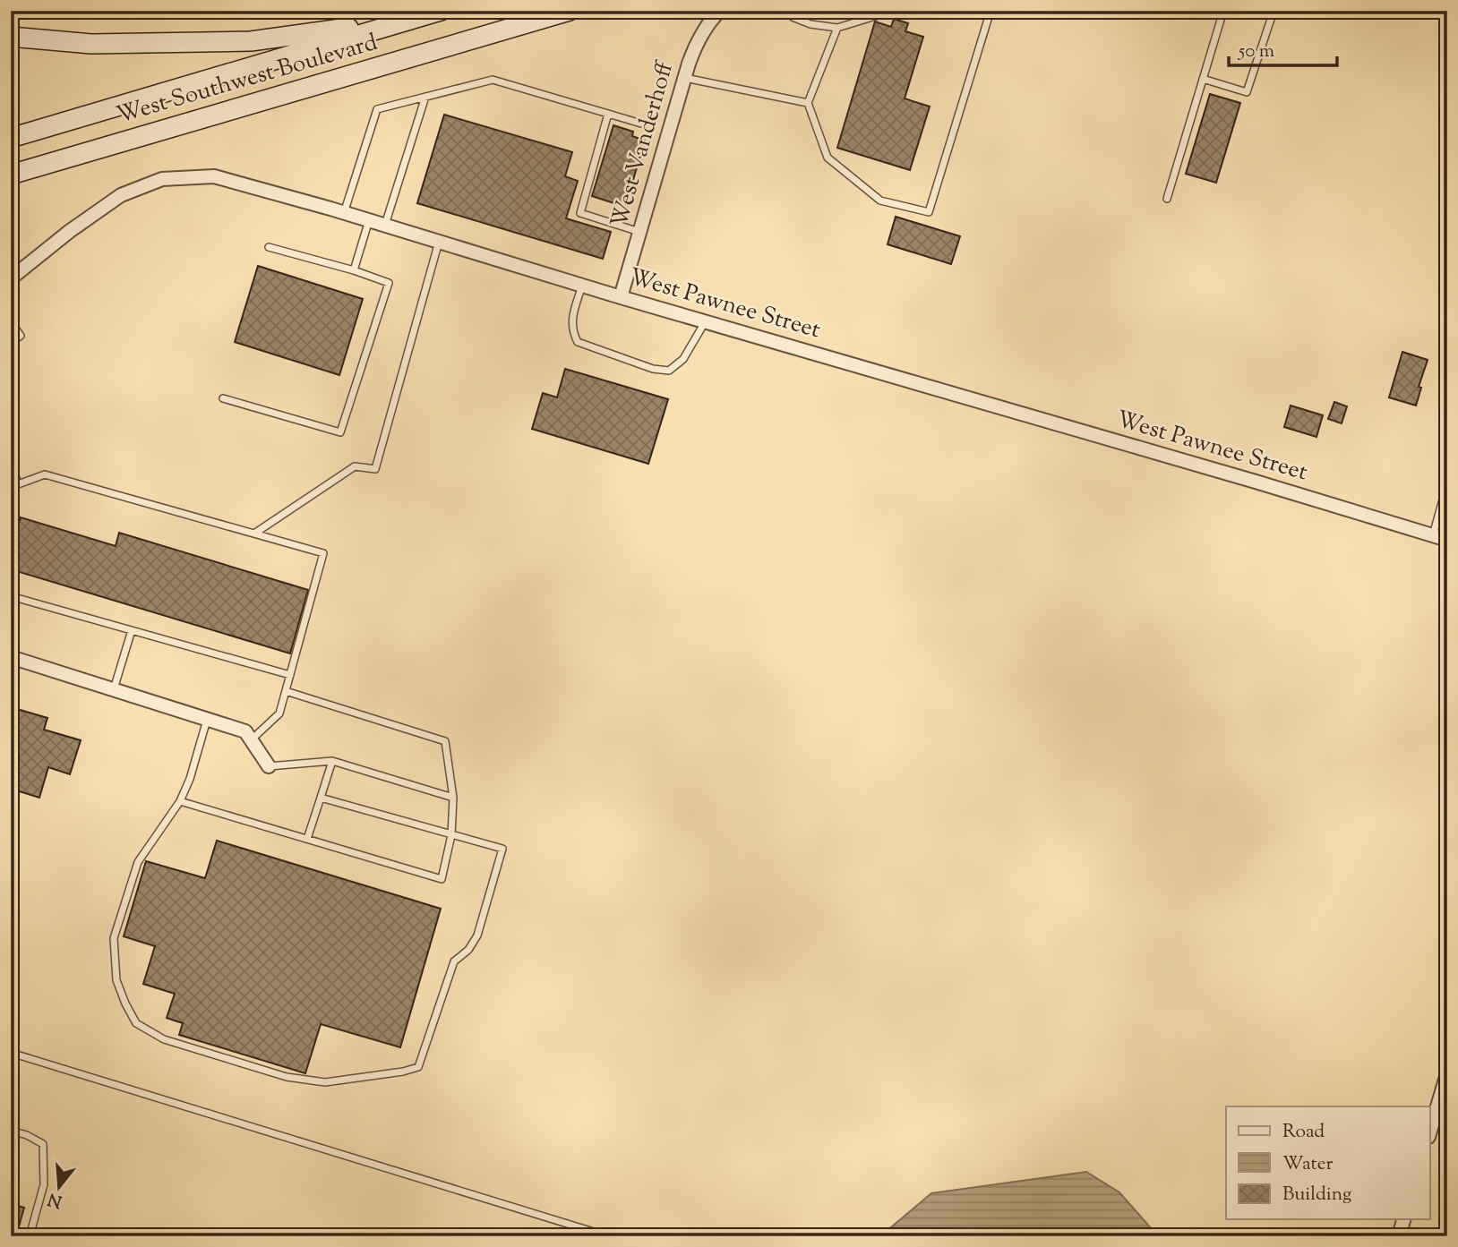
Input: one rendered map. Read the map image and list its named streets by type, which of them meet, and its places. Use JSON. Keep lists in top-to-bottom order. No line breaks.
{"streets":{"main road":["West Southwest Boulevard"],"street":["West Vanderhoff","West Pawnee Street"]},"crossings":[["West Vanderhoff","West Pawnee Street"]],"legend":["Road","Water","Building"],"scale_bar":"50 m","north":"bottom"}
